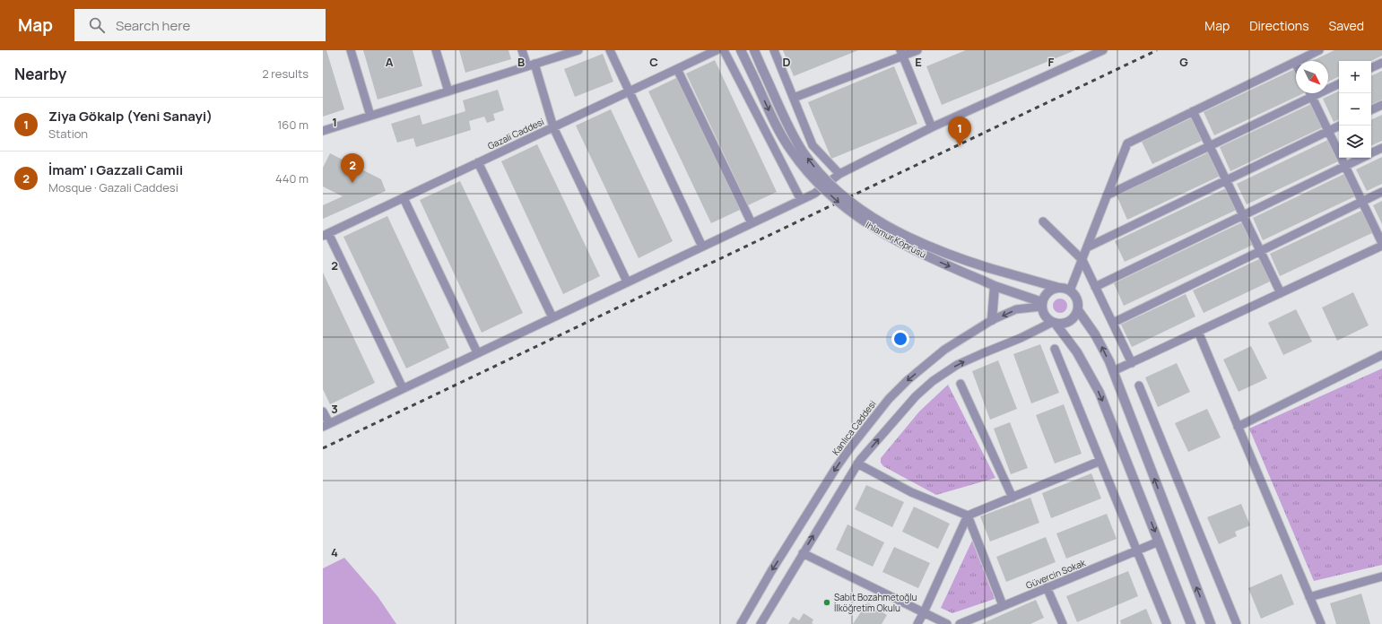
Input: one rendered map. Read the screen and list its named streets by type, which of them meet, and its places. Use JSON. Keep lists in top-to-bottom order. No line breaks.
{"streets":{"street":["Gazali Caddesi","Ihlamur Köprüsü","Kanlıca Caddesi","Güvercin Sokak"]},"crossings":[["Ihlamur Köprüsü","Kanlıca Caddesi"]],"places":["Sabit Bozahmetoğlu İlköğretim Okulu"],"north":"bottom right","page":{"header":"Map","search":"Search here","nav":["Map","Directions","Saved"],"heading":["Nearby","2 results"],"map_buttons":["+","−"],"list":[{"mark":"1","name":"Ziya Gökalp (Yeni Sanayi)","note":"Station","value":"160 m"},{"mark":"2","name":"İmam' ı Gazzali Camii","note":"Mosque · Gazali Caddesi","value":"440 m"}],"pins":["1","2"]},"grid":{"columns":["A","B","C","D","E","F","G"],"rows":["1","2","3","4"]}}
